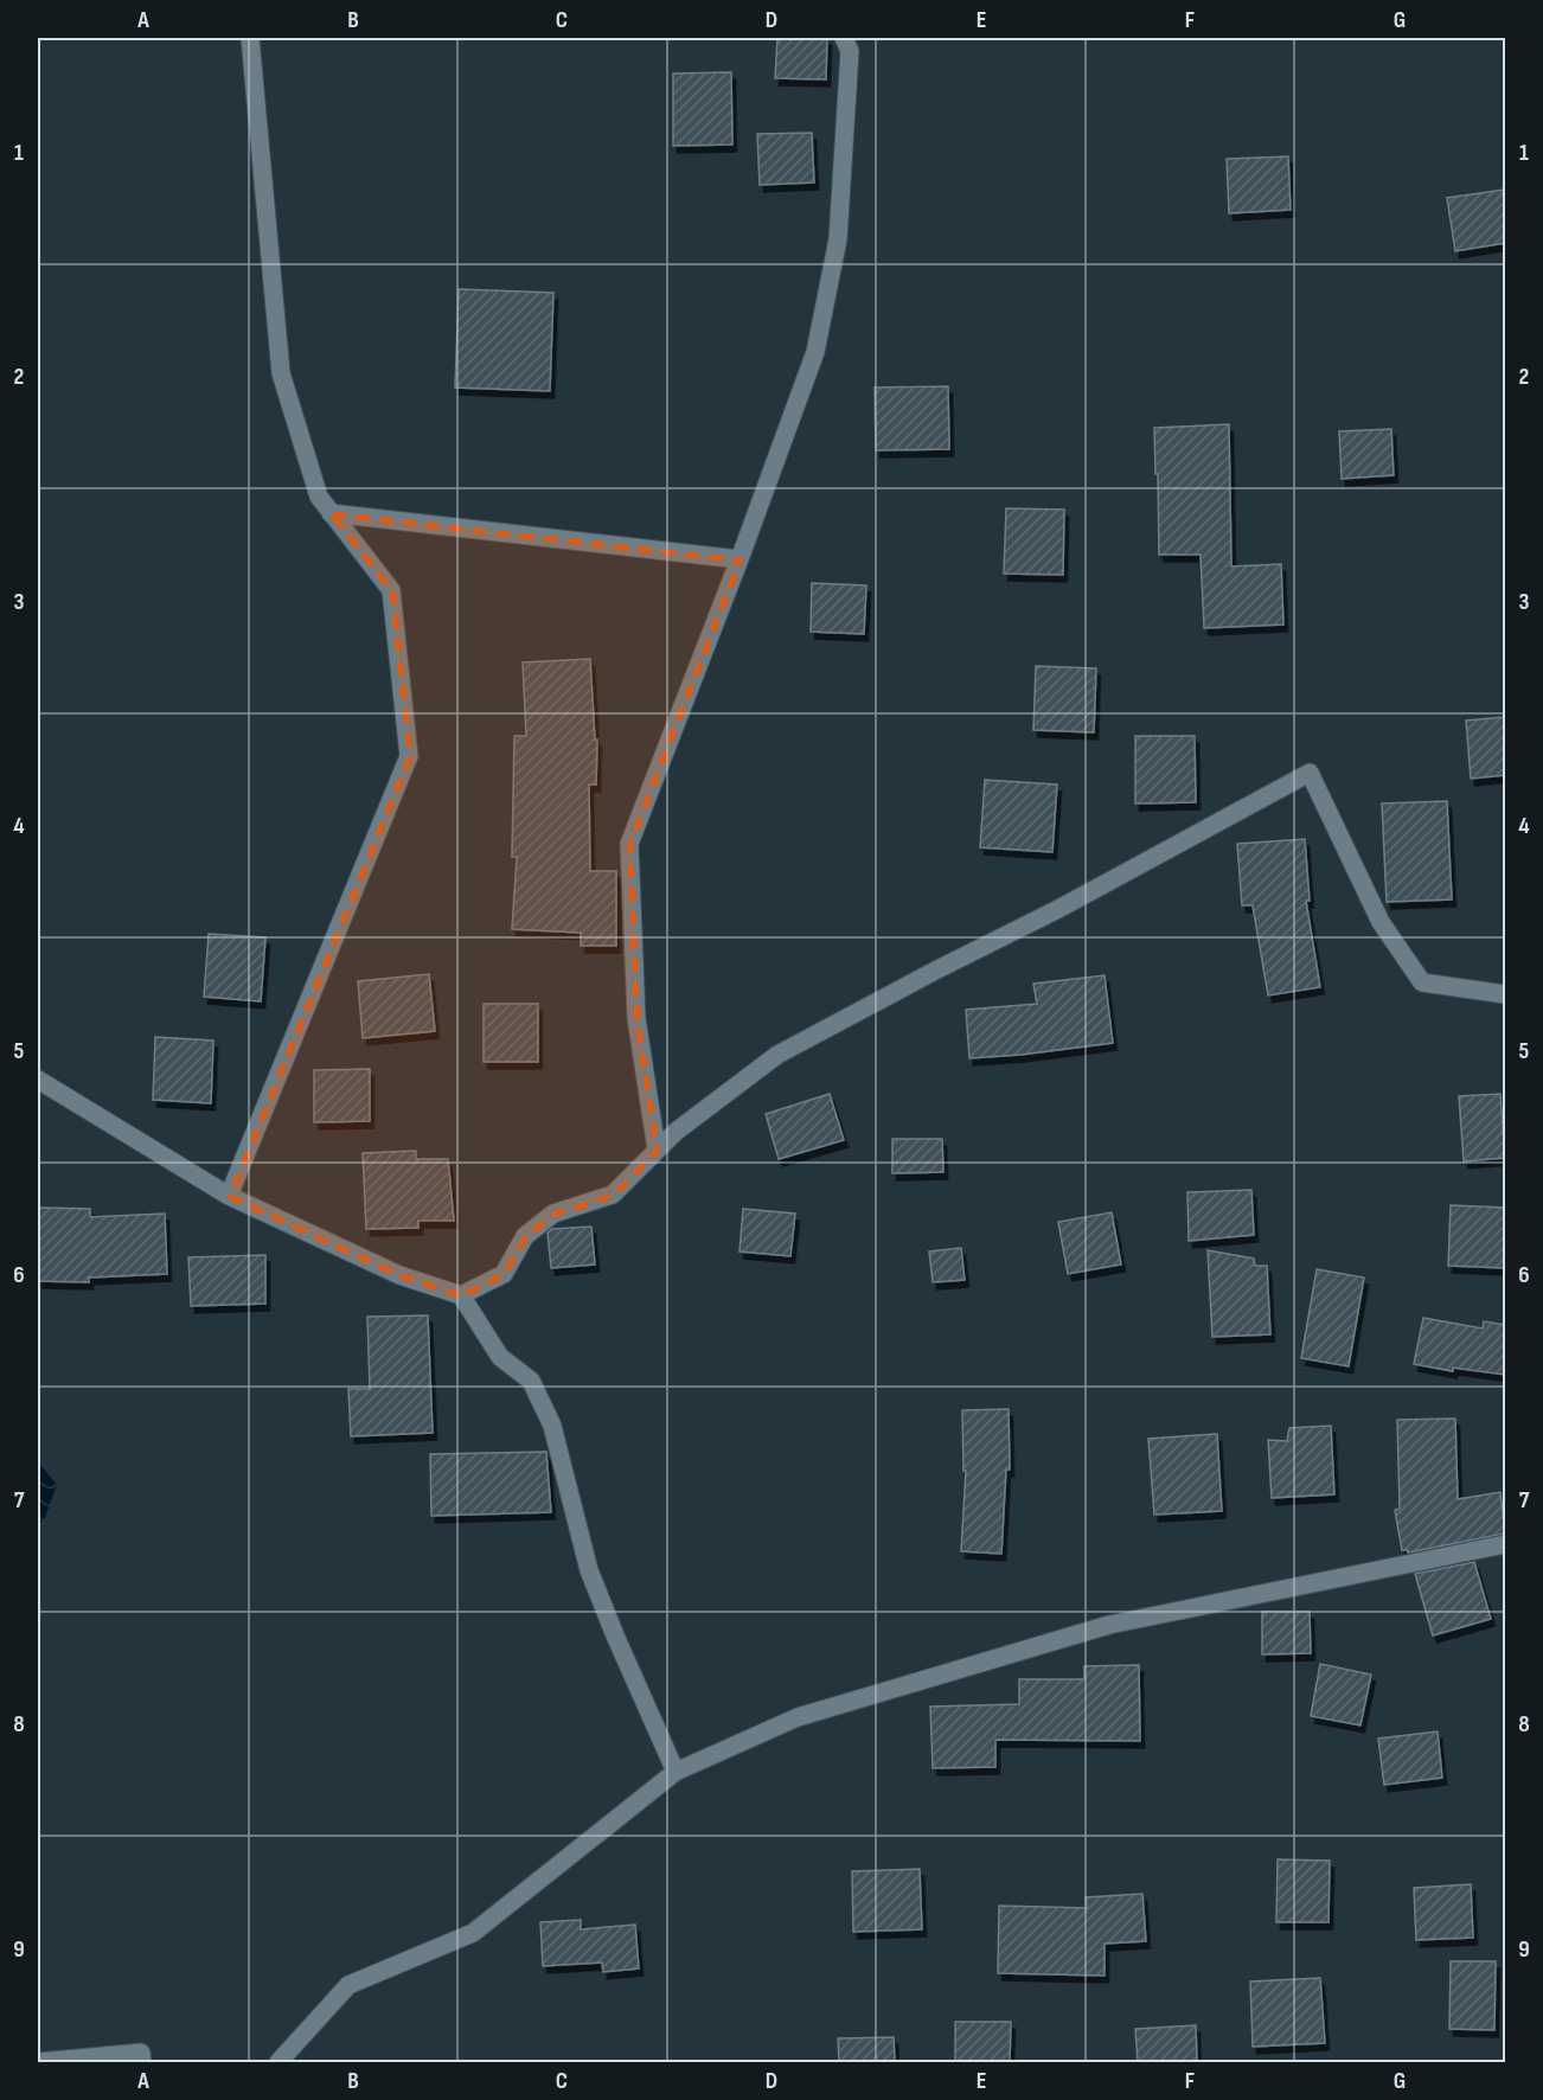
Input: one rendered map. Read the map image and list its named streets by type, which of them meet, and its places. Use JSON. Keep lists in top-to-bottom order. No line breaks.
{"grid":{"columns":["A","B","C","D","E","F","G"],"rows":["1","2","3","4","5","6","7","8","9"]}}
